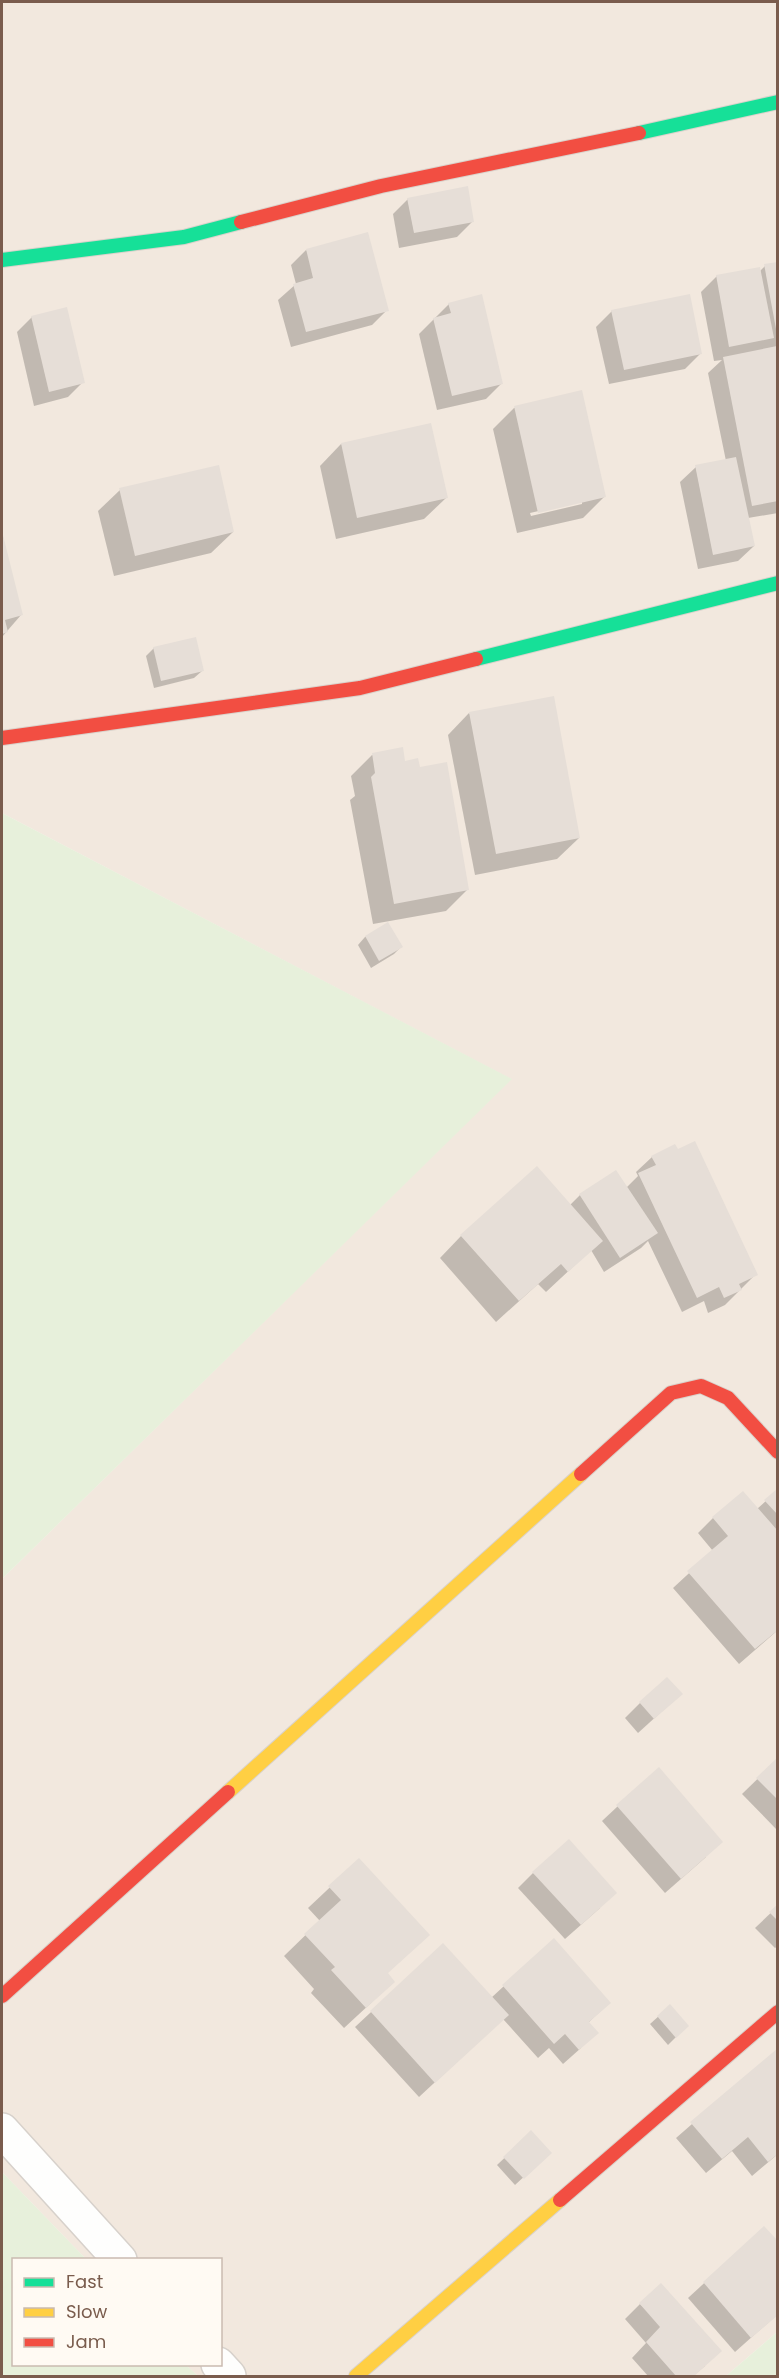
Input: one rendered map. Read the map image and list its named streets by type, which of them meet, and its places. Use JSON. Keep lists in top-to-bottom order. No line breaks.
{"legend":["Fast","Slow","Jam"]}
